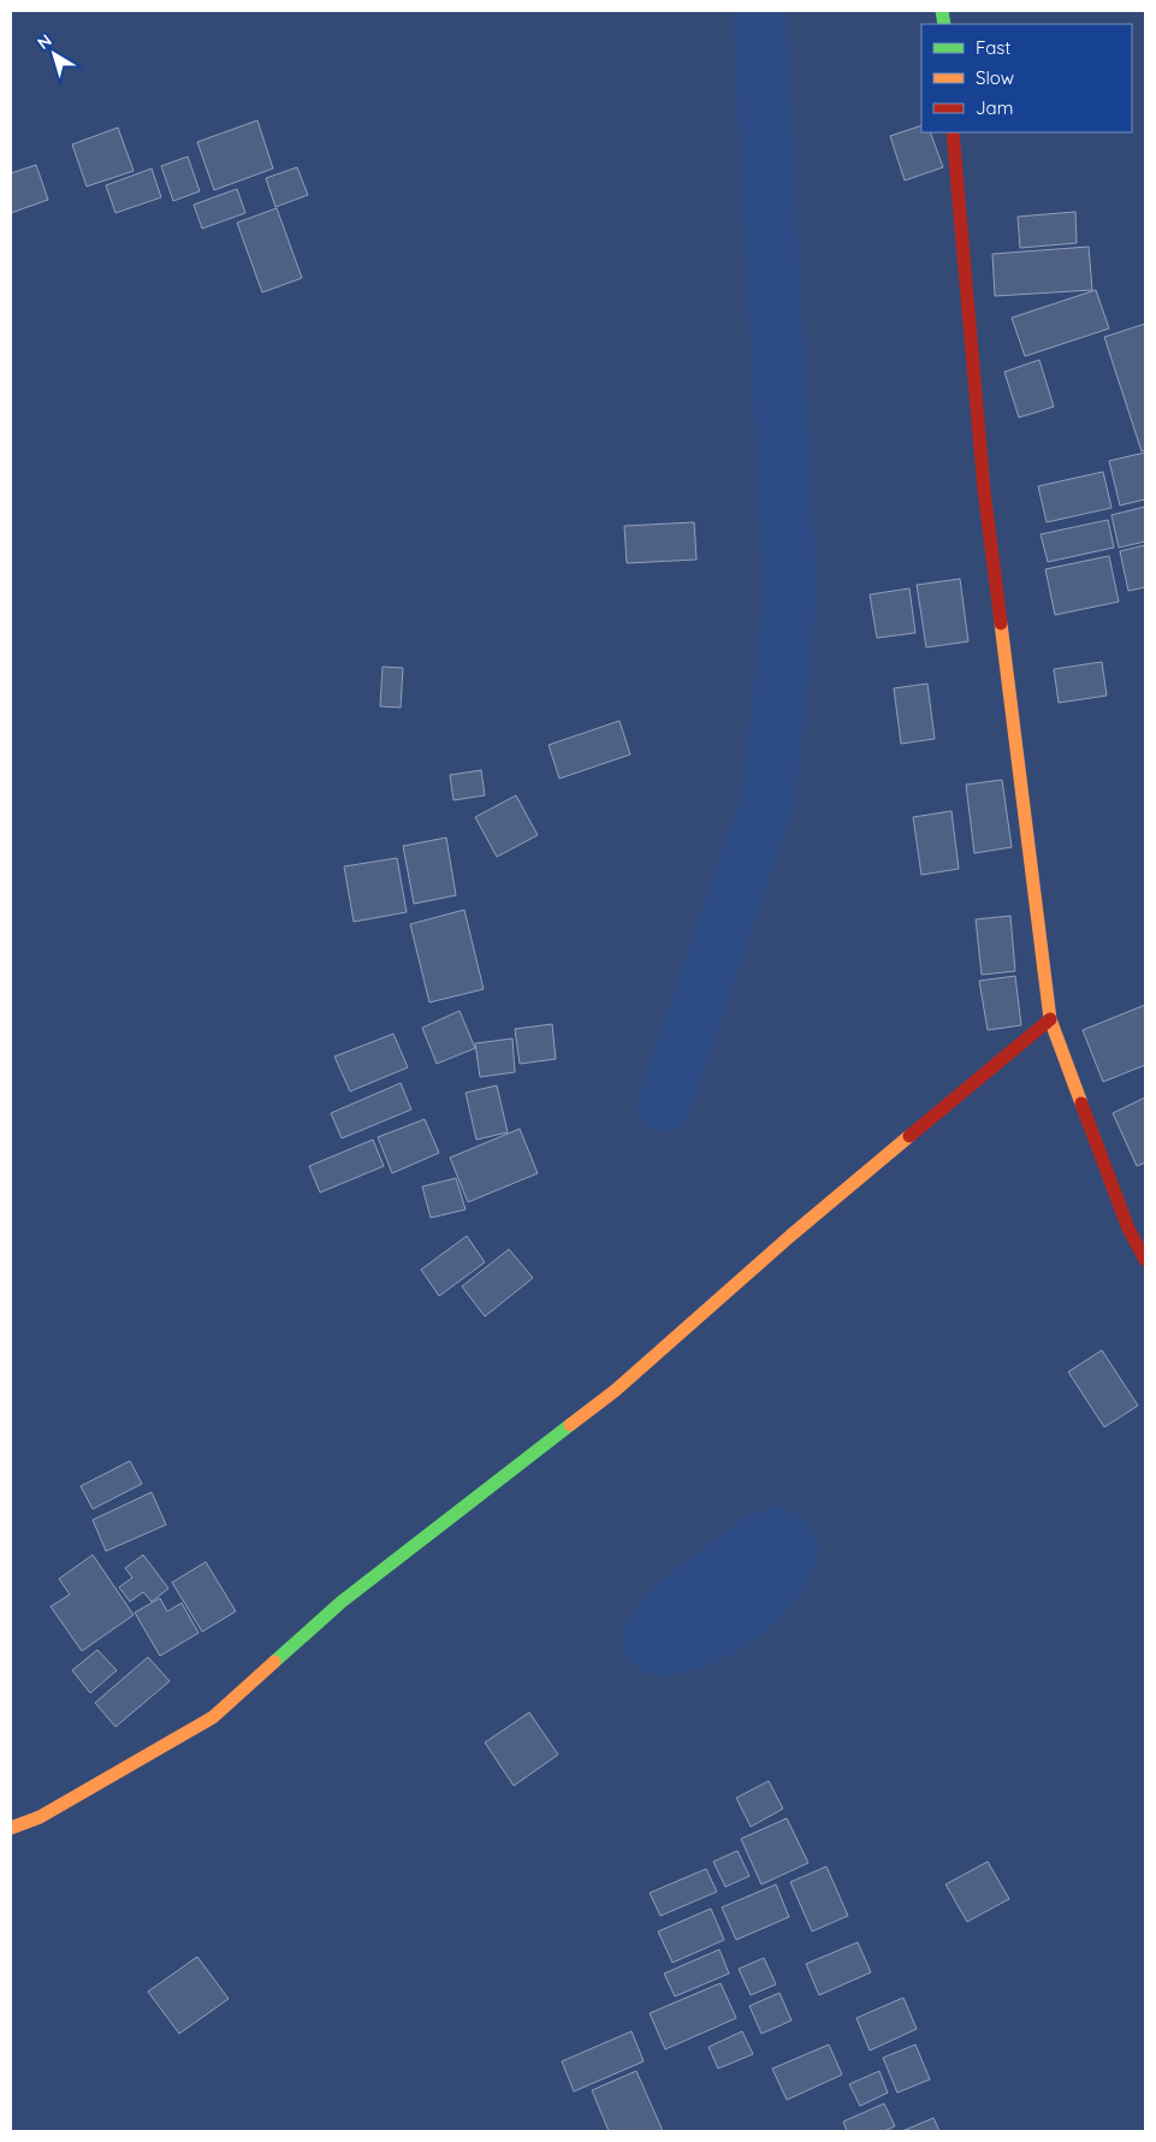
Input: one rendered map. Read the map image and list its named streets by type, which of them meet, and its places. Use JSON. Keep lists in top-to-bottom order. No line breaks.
{"legend":["Fast","Slow","Jam"],"north":"top left"}
